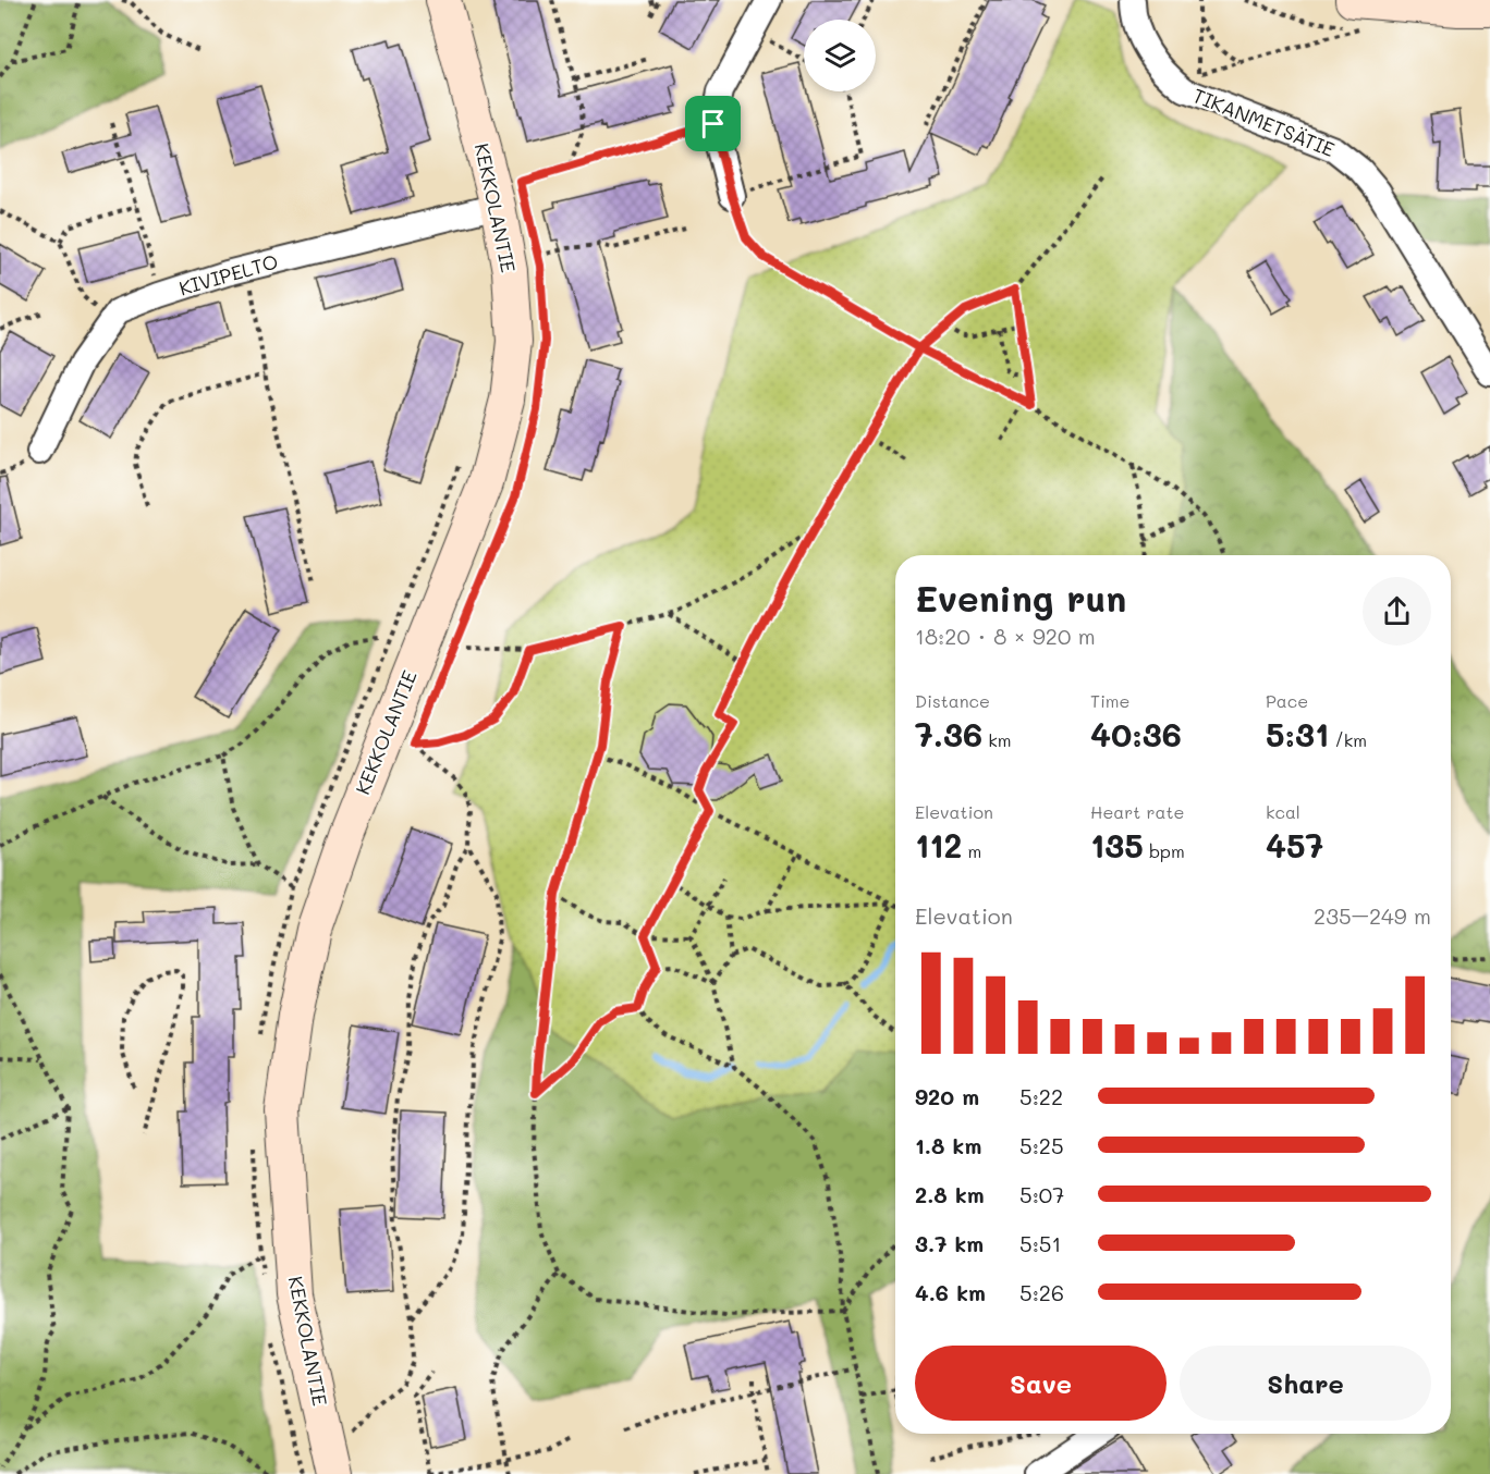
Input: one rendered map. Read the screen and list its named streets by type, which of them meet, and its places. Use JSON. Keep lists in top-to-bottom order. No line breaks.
{"streets":{"street":["TIKANMETSÄTIE","KEKKOLANTIE","KIVIPELTO"]},"crossings":[["KEKKOLANTIE","KIVIPELTO"]],"page":{"heading":["Evening run","18:20 · 8 × 920 m"],"stats":[["Distance","7.36 km"],["Time","40:36"],["Pace","5:31 /km"],["Elevation","112 m"],["Heart rate","135 bpm"],["kcal","457"]],"chart":["Elevation","235–249 m"],"list":[{"name":"920 m","note":"5:22"},{"name":"1.8 km","note":"5:25"},{"name":"2.8 km","note":"5:07"},{"name":"3.7 km","note":"5:51"},{"name":"4.6 km","note":"5:26"}],"buttons":["Save","Share"]}}
